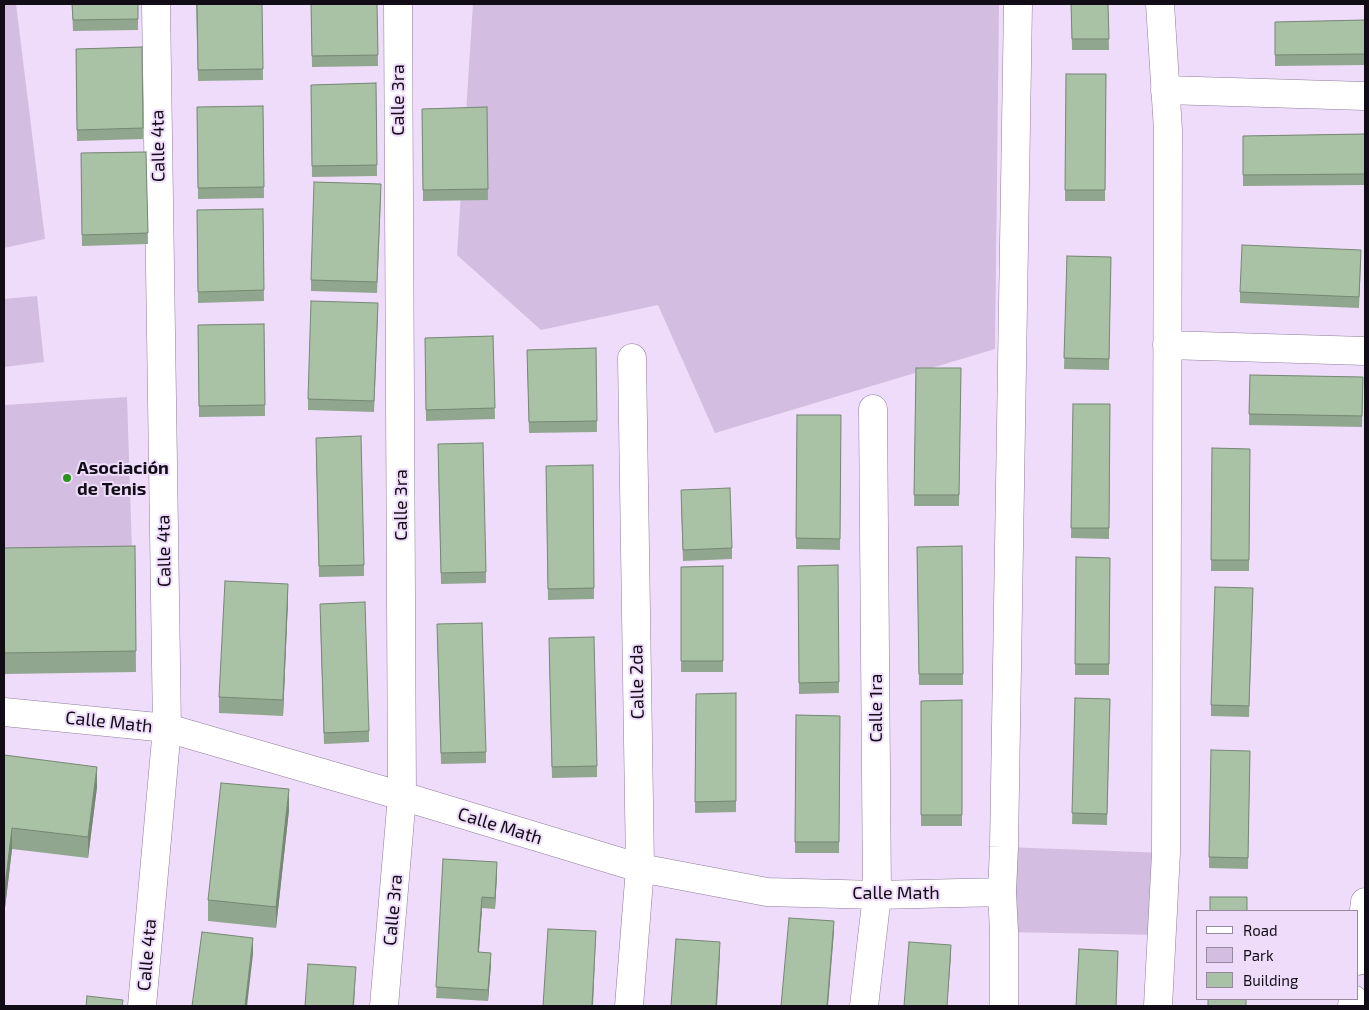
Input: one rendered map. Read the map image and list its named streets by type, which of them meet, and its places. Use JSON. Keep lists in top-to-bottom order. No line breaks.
{"streets":{"street":["Calle 3ra","Calle 4ta","Calle 2da","Calle 1ra","Calle Math"]},"crossings":[["Calle 3ra","Calle Math"],["Calle 4ta","Calle Math"],["Calle 2da","Calle Math"],["Calle 1ra","Calle Math"]],"places":["Asociación de Tenis"],"legend":["Road","Park","Building"]}
